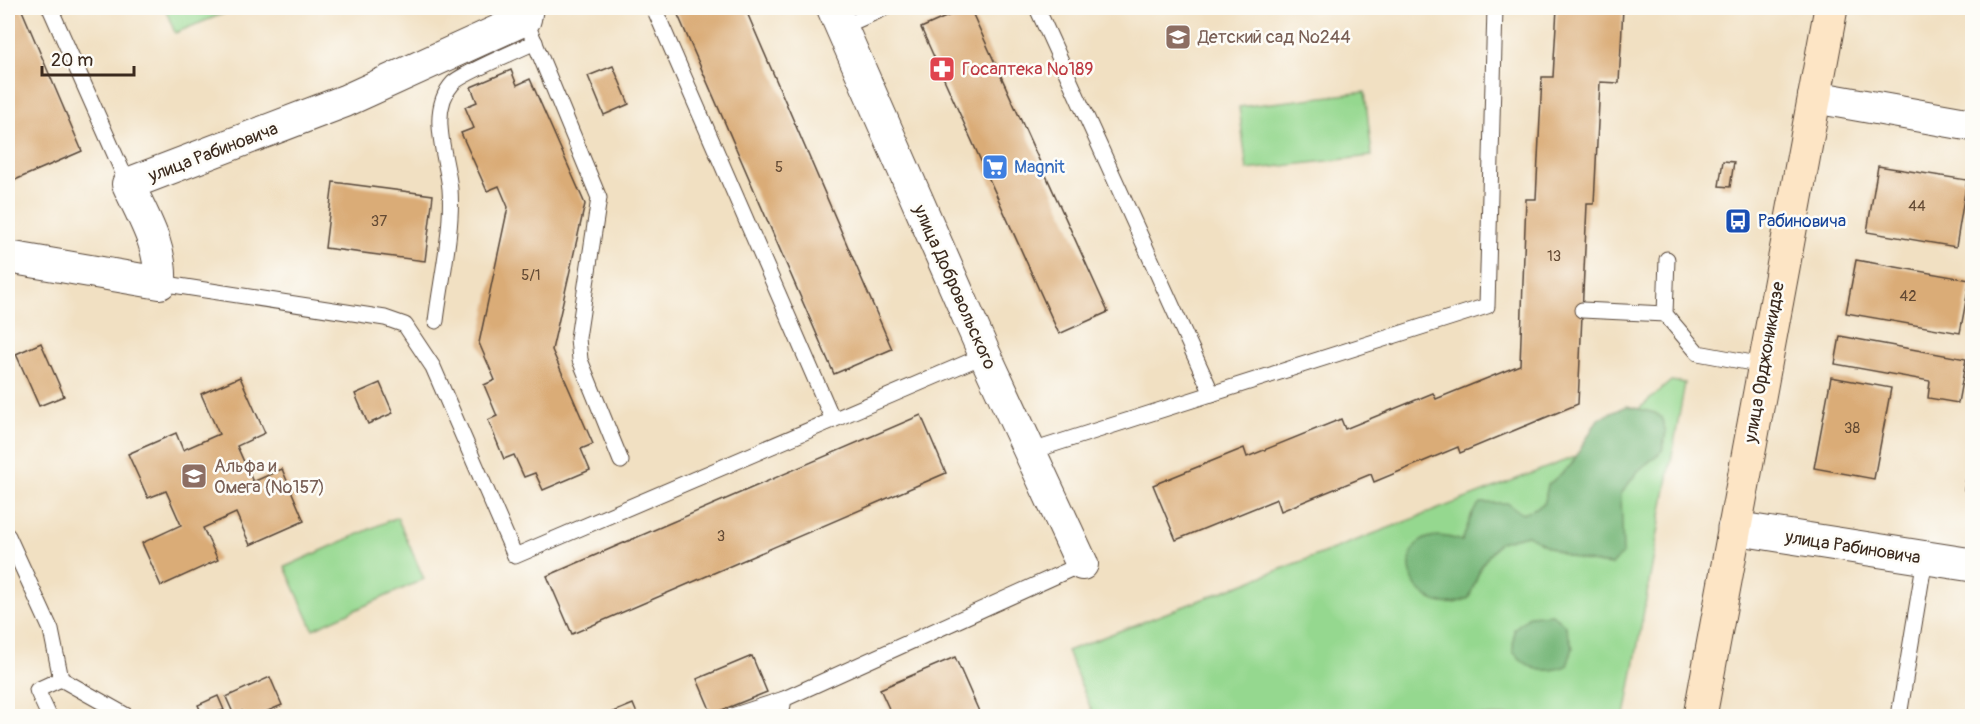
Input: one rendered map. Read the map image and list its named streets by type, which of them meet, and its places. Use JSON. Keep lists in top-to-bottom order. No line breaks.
{"streets":{"main road":["улица Орджоникидзе"],"street":["улица Рабиновича","улица Добровольского"]},"crossings":[["улица Рабиновича","улица Орджоникидзе"]],"places":{"school or university":["Детский сад №244","Альфа и Омега (№157)"],"pharmacy":["Госаптека №189"],"supermarket":["Magnit"],"bus stop":["Рабиновича"]},"house_numbers":["5","44","37","13","5/1","42","38","3"],"scale_bar":"20 m"}
